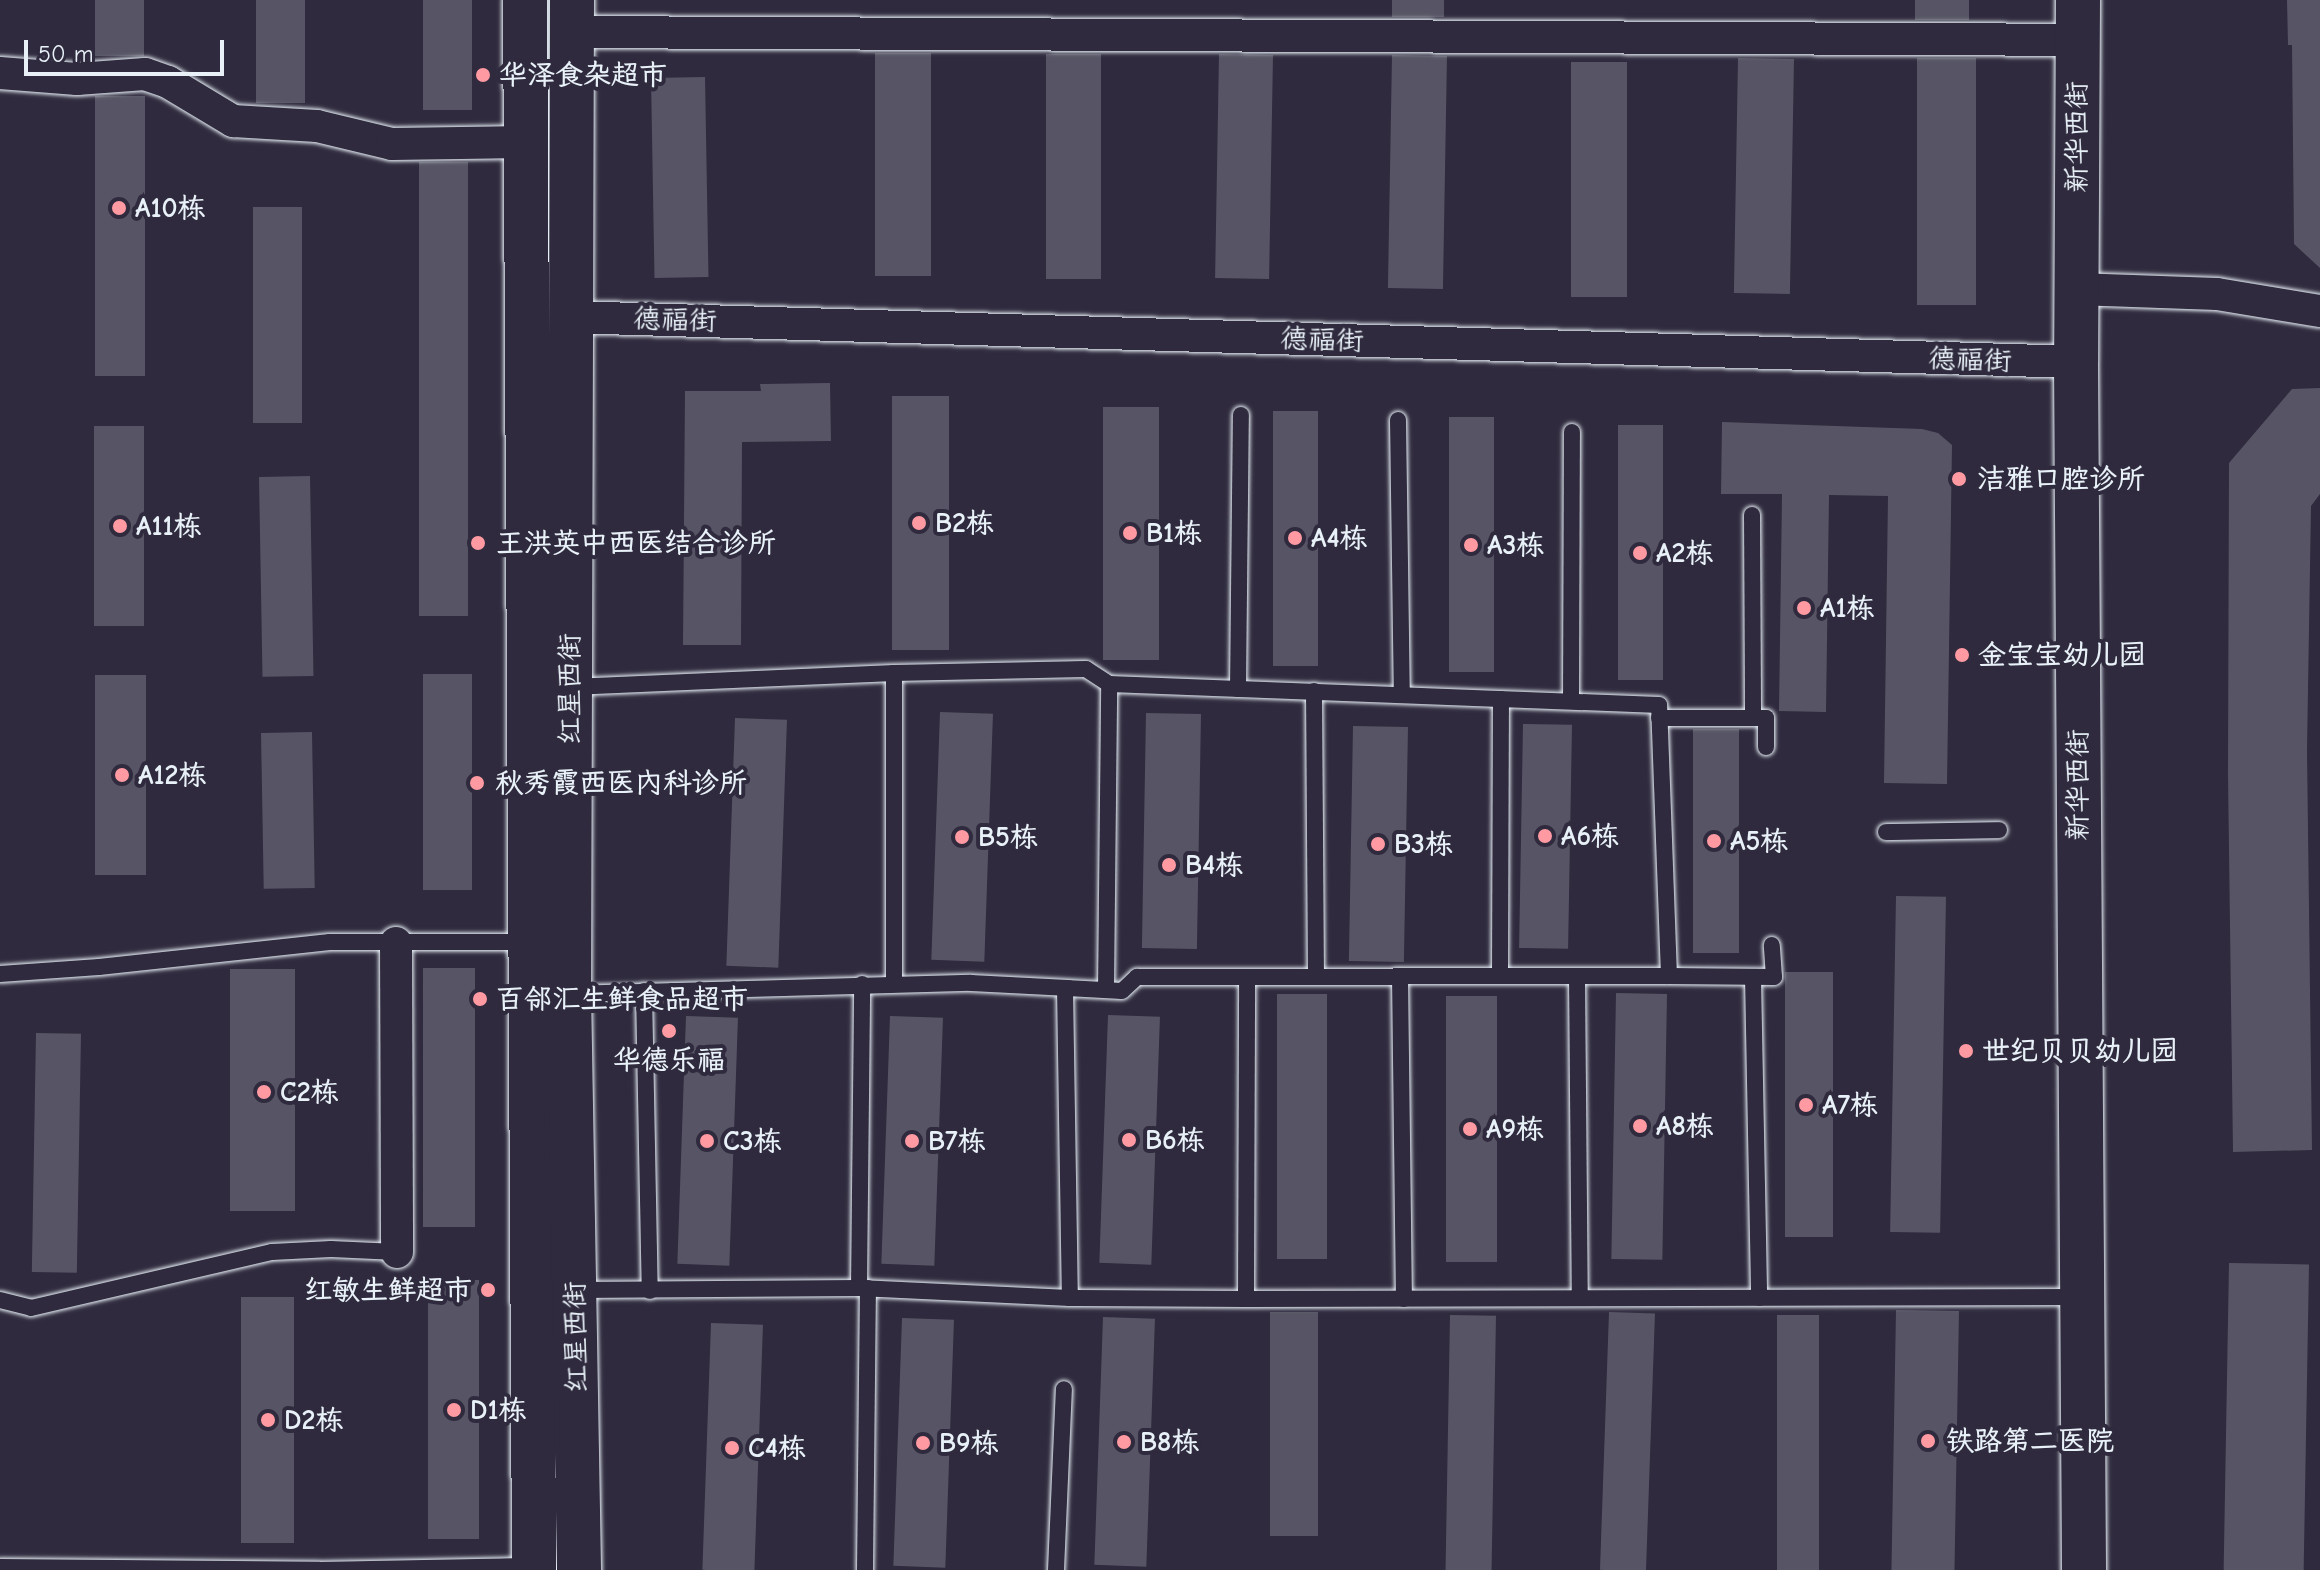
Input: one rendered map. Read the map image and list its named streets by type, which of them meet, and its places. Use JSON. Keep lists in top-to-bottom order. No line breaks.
{"streets":{"main road":["新华西街","红星西街"],"street":["德福街"]},"crossings":[["新华西街","德福街"],["德福街","红星西街"]],"places":["华泽食杂超市","A10栋","洁雅口腔诊所","B2栋","A11栋","B1栋","A4栋","王洪英中西医结合诊所","A3栋","A2栋","A1栋","金宝宝幼儿园","A12栋","秋秀霞西医内科诊所","A6栋","B5栋","A5栋","B3栋","B4栋","百邻汇生鲜食品超市","华德乐福","世纪贝贝幼儿园","C2栋","A7栋","A8栋","A9栋","B6栋","C3栋","B7栋","红敏生鲜超市","D1栋","D2栋","铁路第二医院","B8栋","B9栋","C4栋"],"scale_bar":"50 m"}
